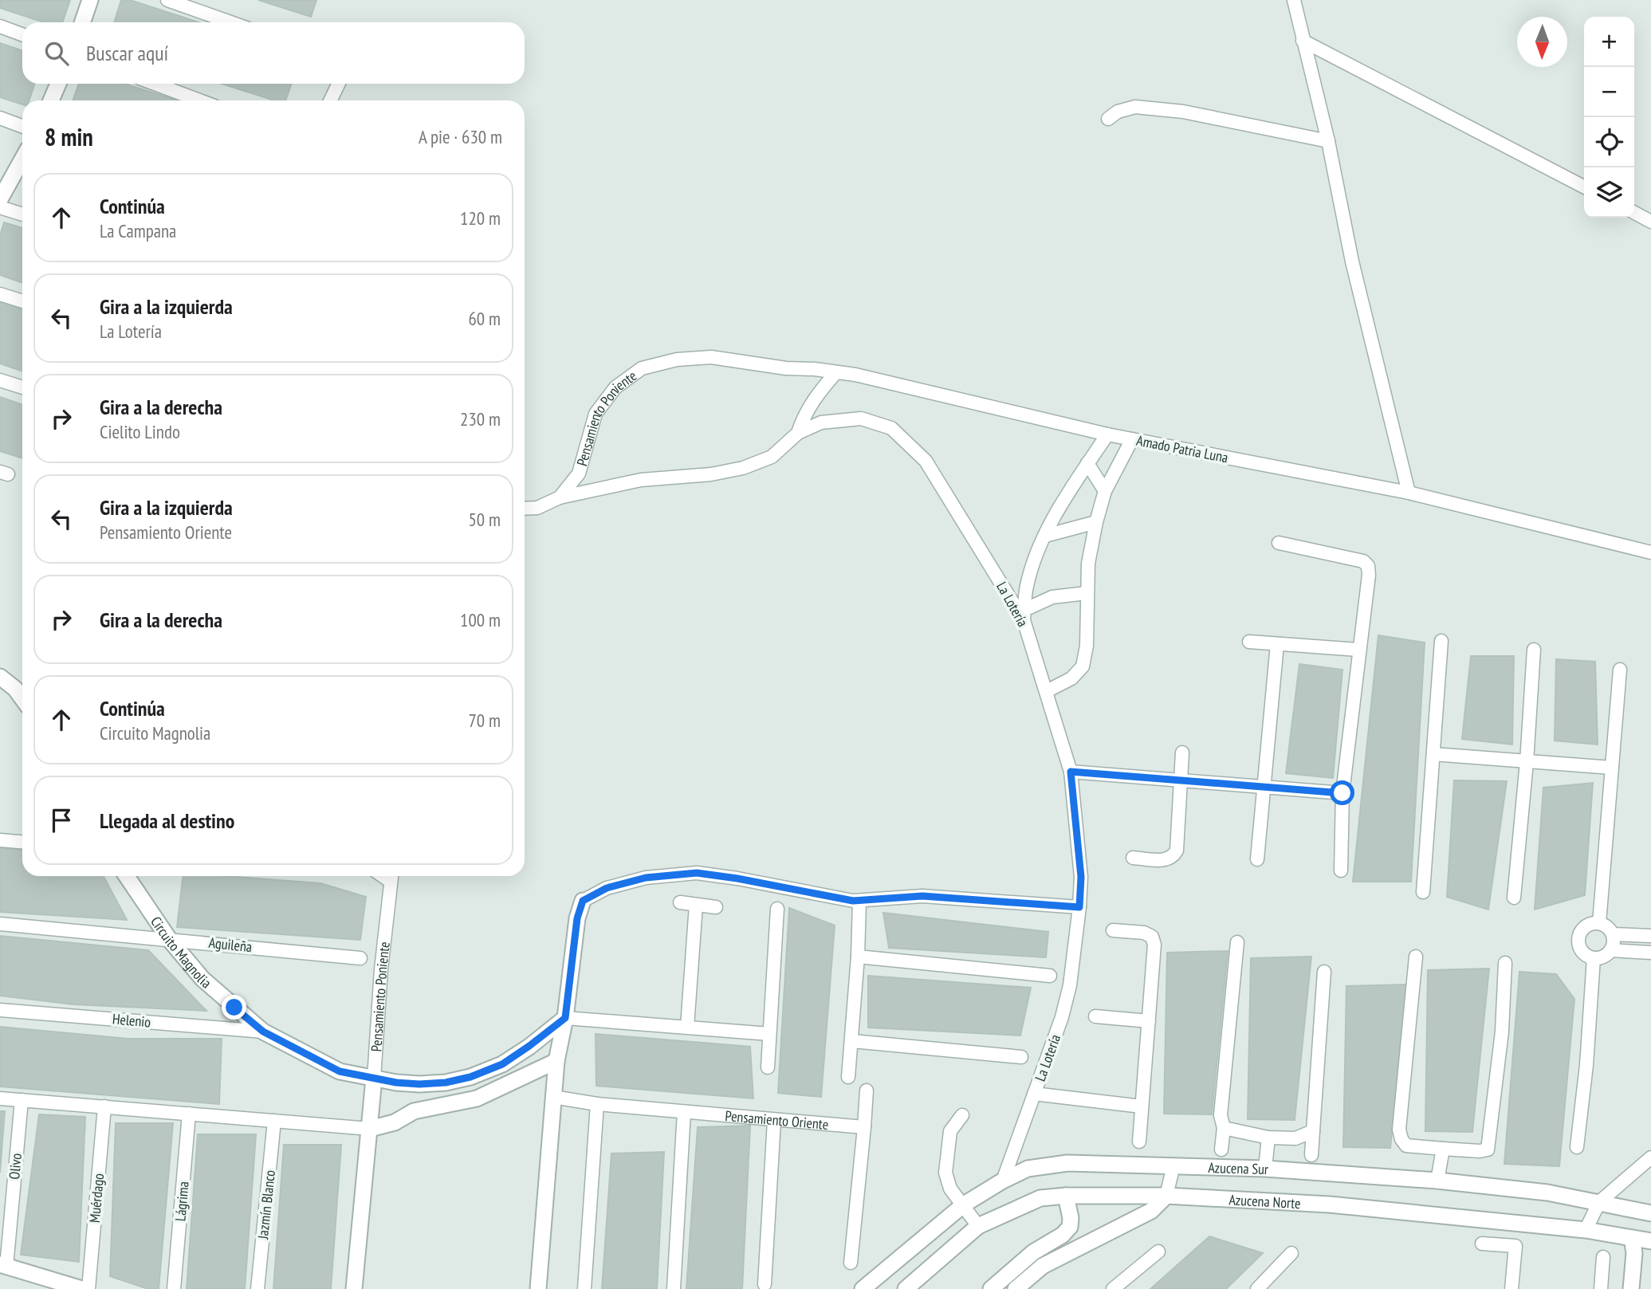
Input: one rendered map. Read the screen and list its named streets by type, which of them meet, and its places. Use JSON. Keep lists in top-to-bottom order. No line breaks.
{"streets":{"street":["Pensamiento Poniente","Amado Patria Luna","La Lotería","Aguileña","Circuito Magnolia","Helenio","Pensamiento Oriente","Olivo","Azucena Sur","Muérdago","Azucena Norte","Lágrima","Jazmín Blanco"]},"crossings":[["Pensamiento Poniente","Amado Patria Luna"],["Pensamiento Poniente","La Lotería"],["Pensamiento Poniente","Circuito Magnolia"],["La Lotería","Azucena Sur"],["Aguileña","Circuito Magnolia"],["Circuito Magnolia","Helenio"]],"north":"bottom","page":{"map_buttons":["+","−"],"search":"Buscar aquí","heading":["8 min","A pie · 630 m"],"list":[["Continúa","La Campana","120 m"],["Gira a la izquierda","La Lotería","60 m"],["Gira a la derecha","Cielito Lindo","230 m"],["Gira a la izquierda","Pensamiento Oriente","50 m"],["Gira a la derecha","100 m"],["Continúa","Circuito Magnolia","70 m"],"Llegada al destino"]}}
